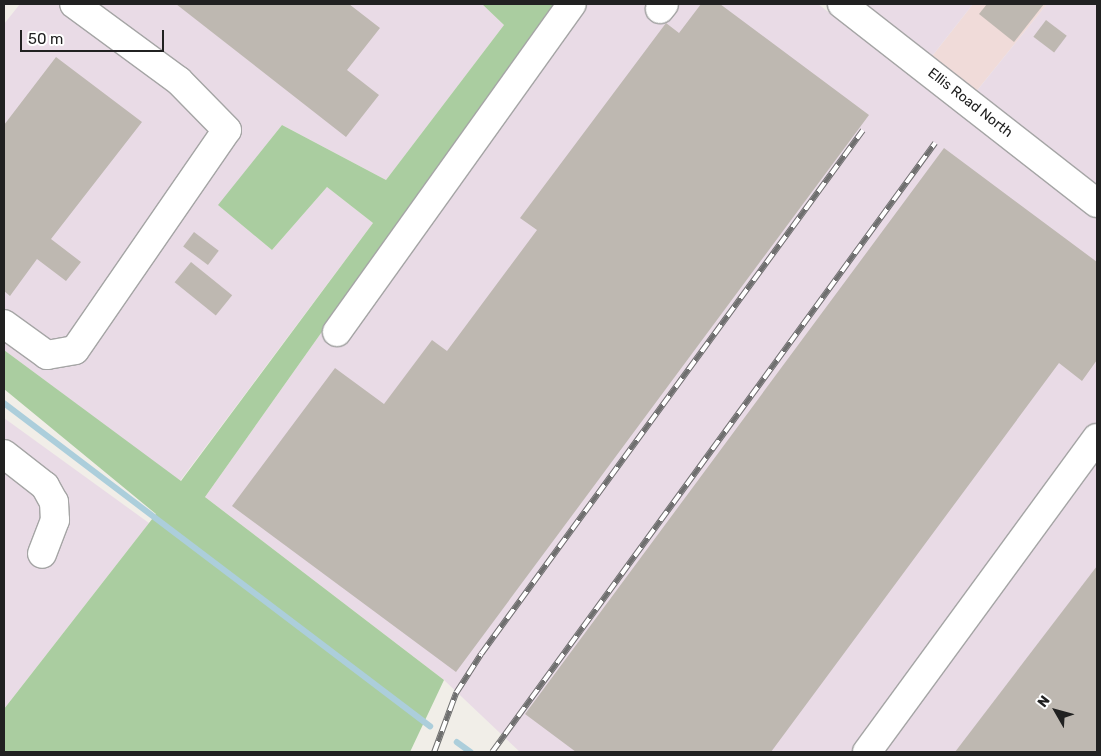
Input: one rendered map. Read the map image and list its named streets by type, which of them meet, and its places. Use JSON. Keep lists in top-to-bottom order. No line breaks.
{"streets":{"street":["Ellis Road North"]},"scale_bar":"50 m","north":"top left"}
